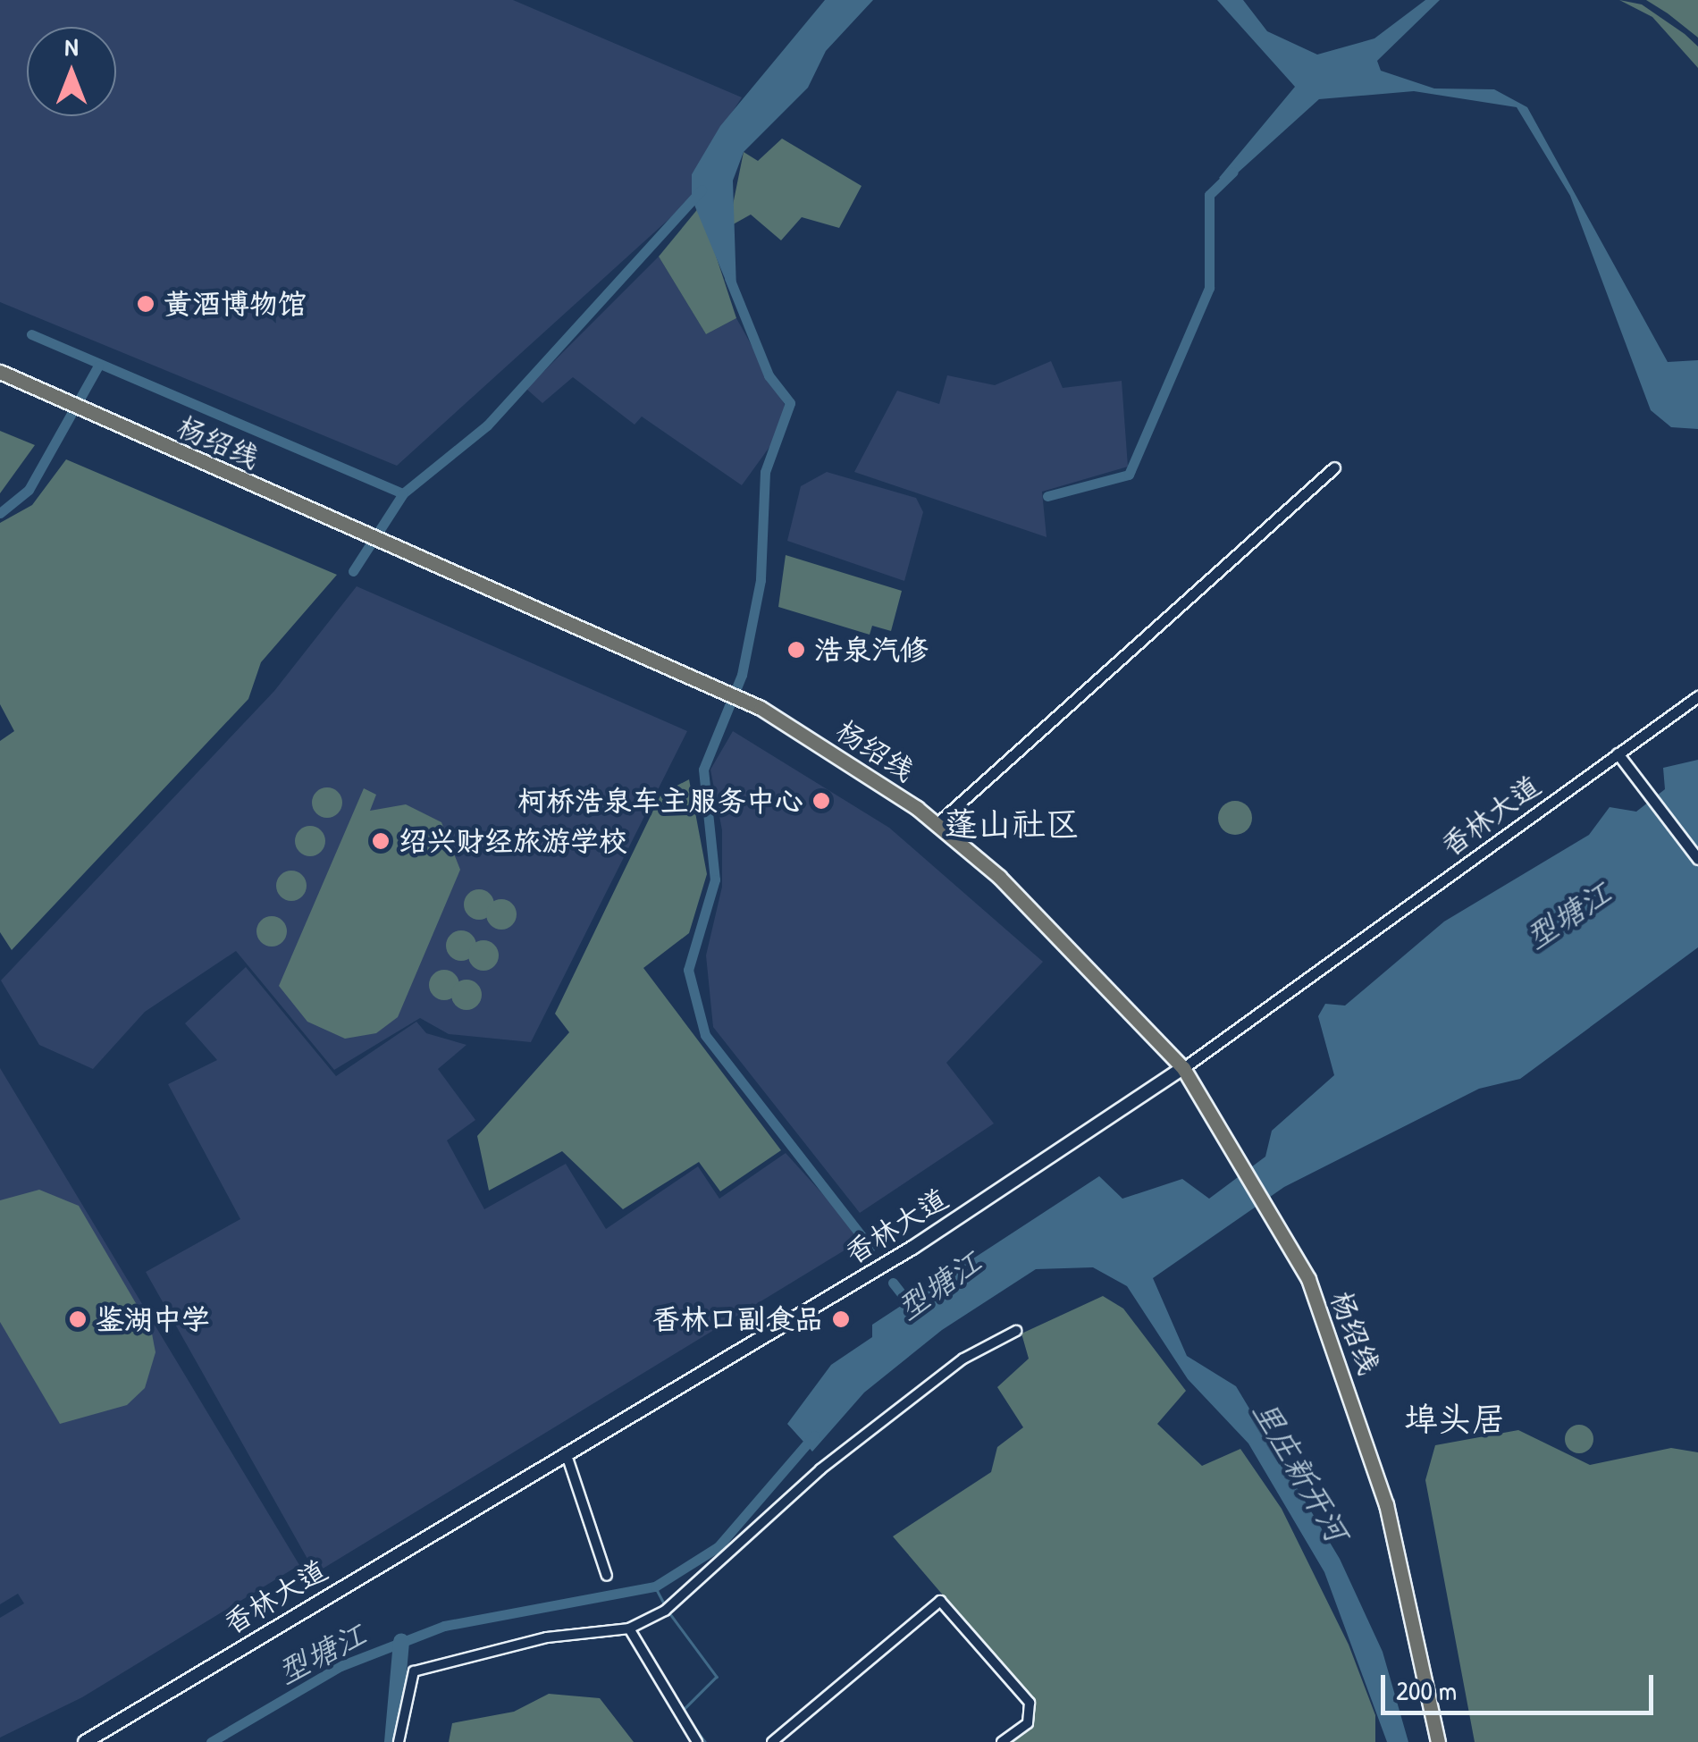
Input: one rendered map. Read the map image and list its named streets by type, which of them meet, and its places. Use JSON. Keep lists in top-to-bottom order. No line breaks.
{"streets":{"main road":["杨绍线","香林大道"]},"crossings":[["杨绍线","香林大道"]],"districts":["蓬山社区","埠头居"],"water":["型塘江","里庄新开河"],"places":["黄酒博物馆","浩泉汽修","柯桥浩泉车主服务中心","绍兴财经旅游学校","鉴湖中学","香林口副食品"],"scale_bar":"200 m","north":"top"}
